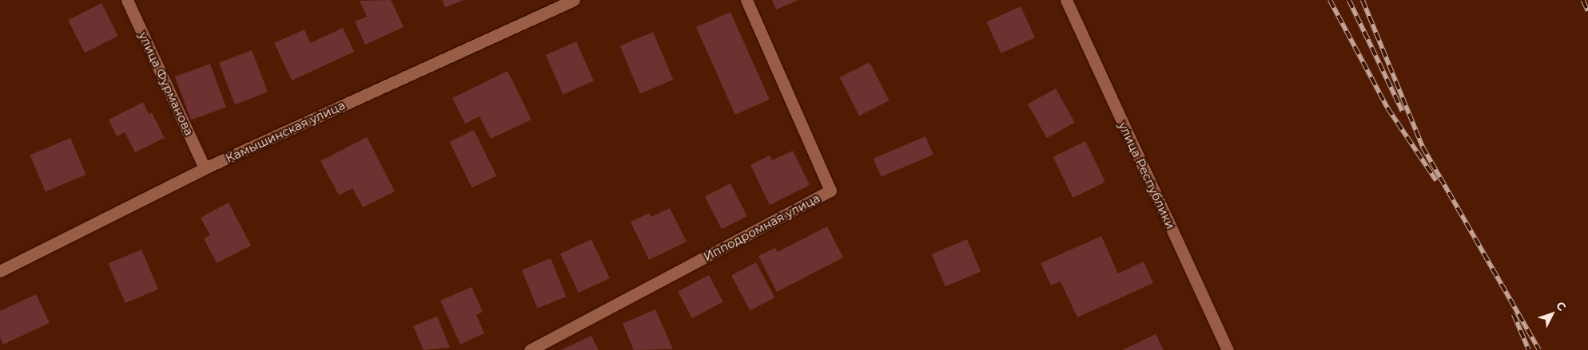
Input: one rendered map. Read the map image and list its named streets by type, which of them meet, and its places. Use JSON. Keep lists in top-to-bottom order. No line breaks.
{"streets":{"street":["улица Фурманова","Камышинская улица","улица Республики","Ипподромная улица"]},"crossings":[["улица Фурманова","Камышинская улица"]],"north":"top right"}
